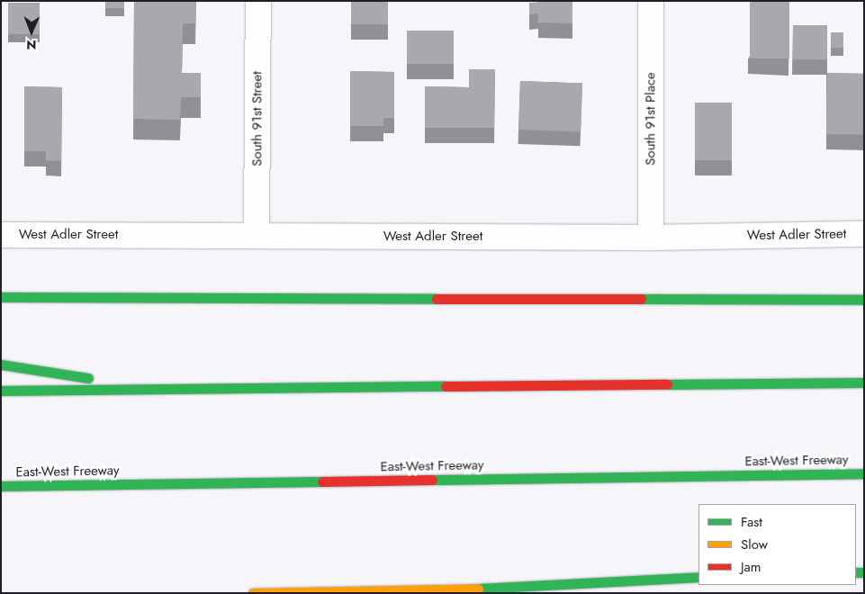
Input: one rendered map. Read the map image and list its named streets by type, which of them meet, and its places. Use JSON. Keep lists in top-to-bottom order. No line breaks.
{"streets":{"highway":["East-West Freeway"],"street":["South 91st Street","South 91st Place","West Adler Street"]},"crossings":[["South 91st Street","West Adler Street"],["South 91st Place","West Adler Street"]],"legend":["Fast","Slow","Jam"],"north":"bottom"}
